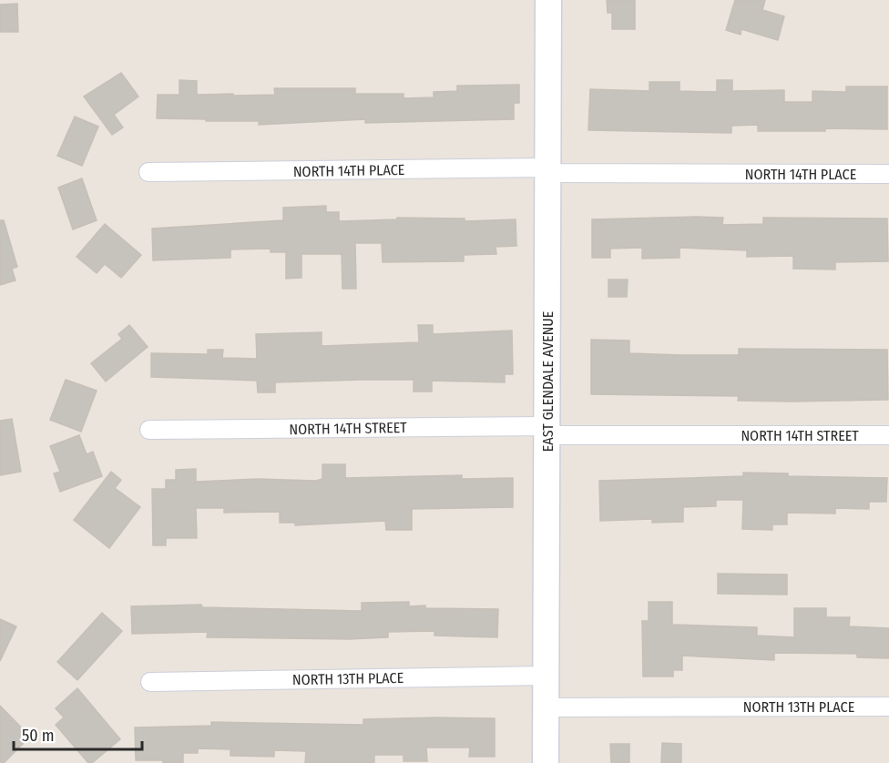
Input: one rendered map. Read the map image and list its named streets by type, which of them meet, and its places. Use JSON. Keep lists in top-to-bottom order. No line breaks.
{"streets":{"main road":["EAST GLENDALE AVENUE"],"street":["NORTH 14TH PLACE","NORTH 14TH STREET","NORTH 13TH PLACE"]},"crossings":[["NORTH 14TH PLACE","EAST GLENDALE AVENUE"],["EAST GLENDALE AVENUE","NORTH 14TH STREET"],["EAST GLENDALE AVENUE","NORTH 13TH PLACE"]],"scale_bar":"50 m"}
